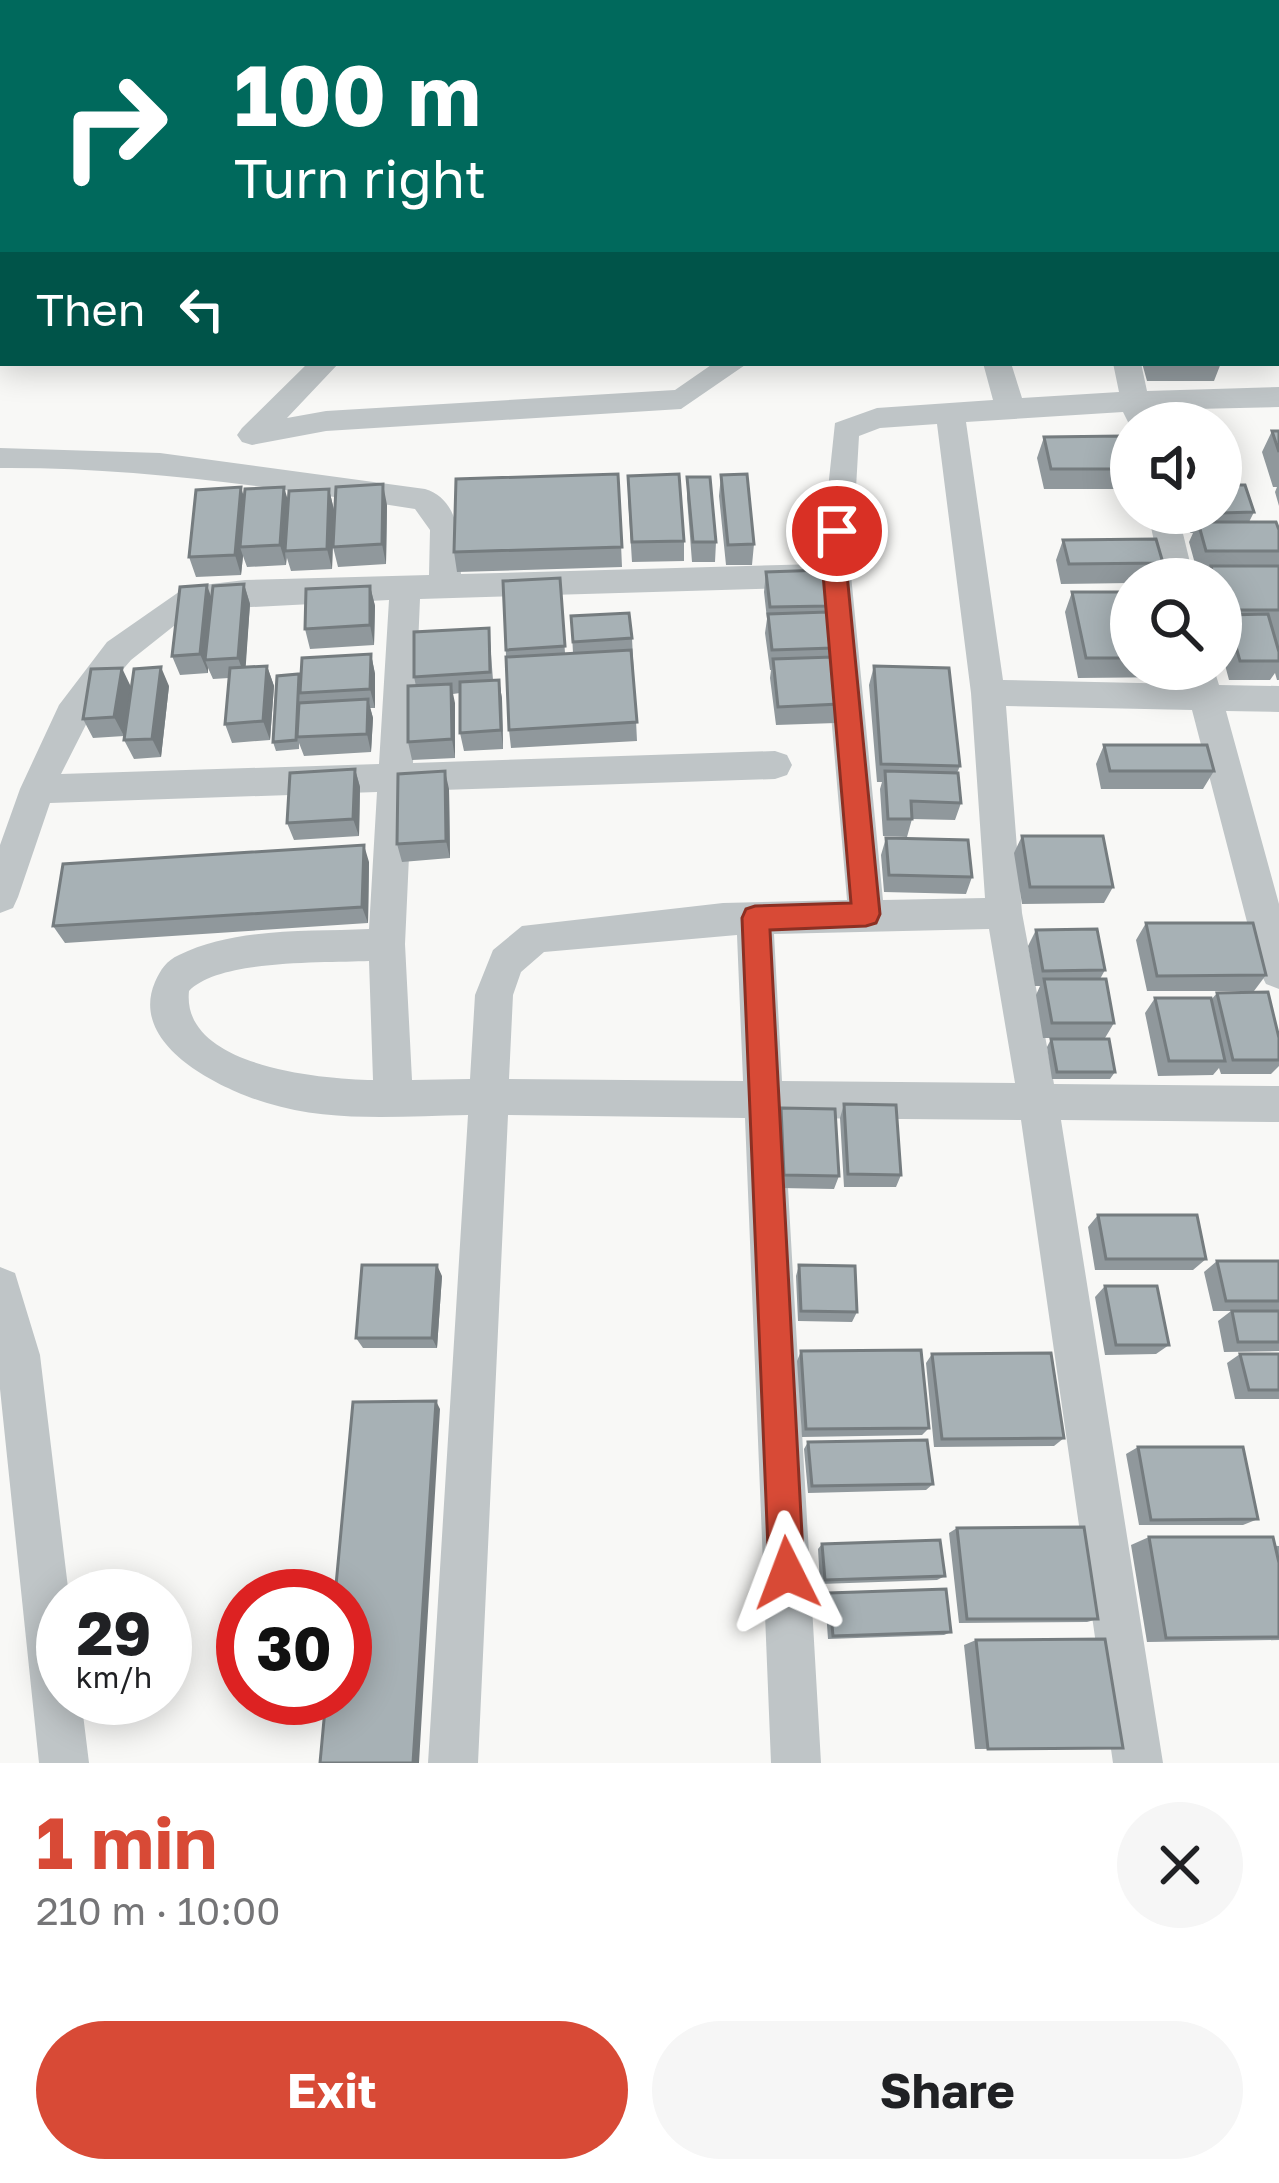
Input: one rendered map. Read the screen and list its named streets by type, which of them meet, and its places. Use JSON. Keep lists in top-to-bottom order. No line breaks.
{"page":{"turn":["100 m","Turn right"],"then":"Then","speed":"29 km/h","limit":"30","heading":["1 min","210 m · 10:00"],"buttons":["Exit","Share"]}}
